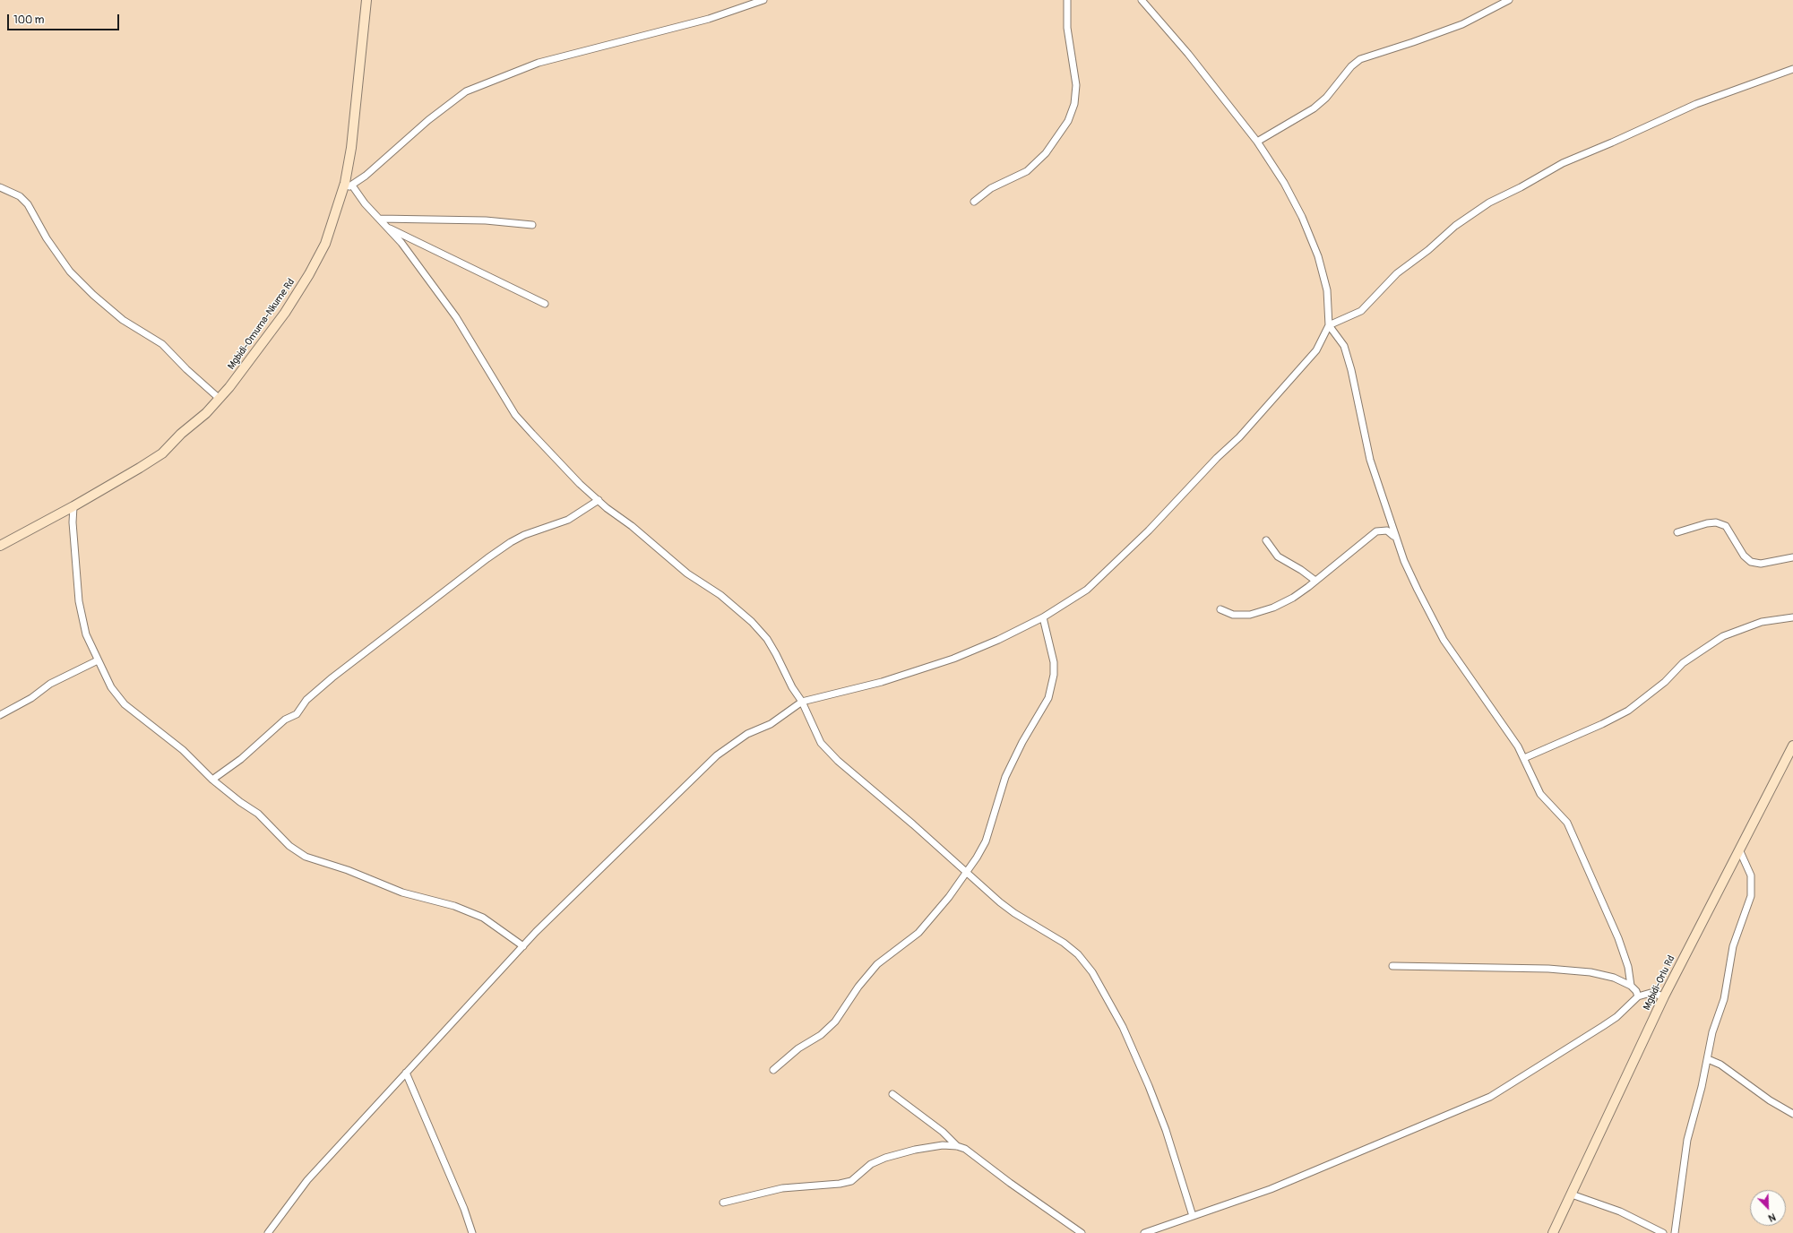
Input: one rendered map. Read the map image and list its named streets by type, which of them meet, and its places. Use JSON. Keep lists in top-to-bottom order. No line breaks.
{"streets":{"street":["Mgbidi-Omuma-Nkume Rd","Mgbidi-Orlu Rd"]},"scale_bar":"100 m","north":"bottom right"}
